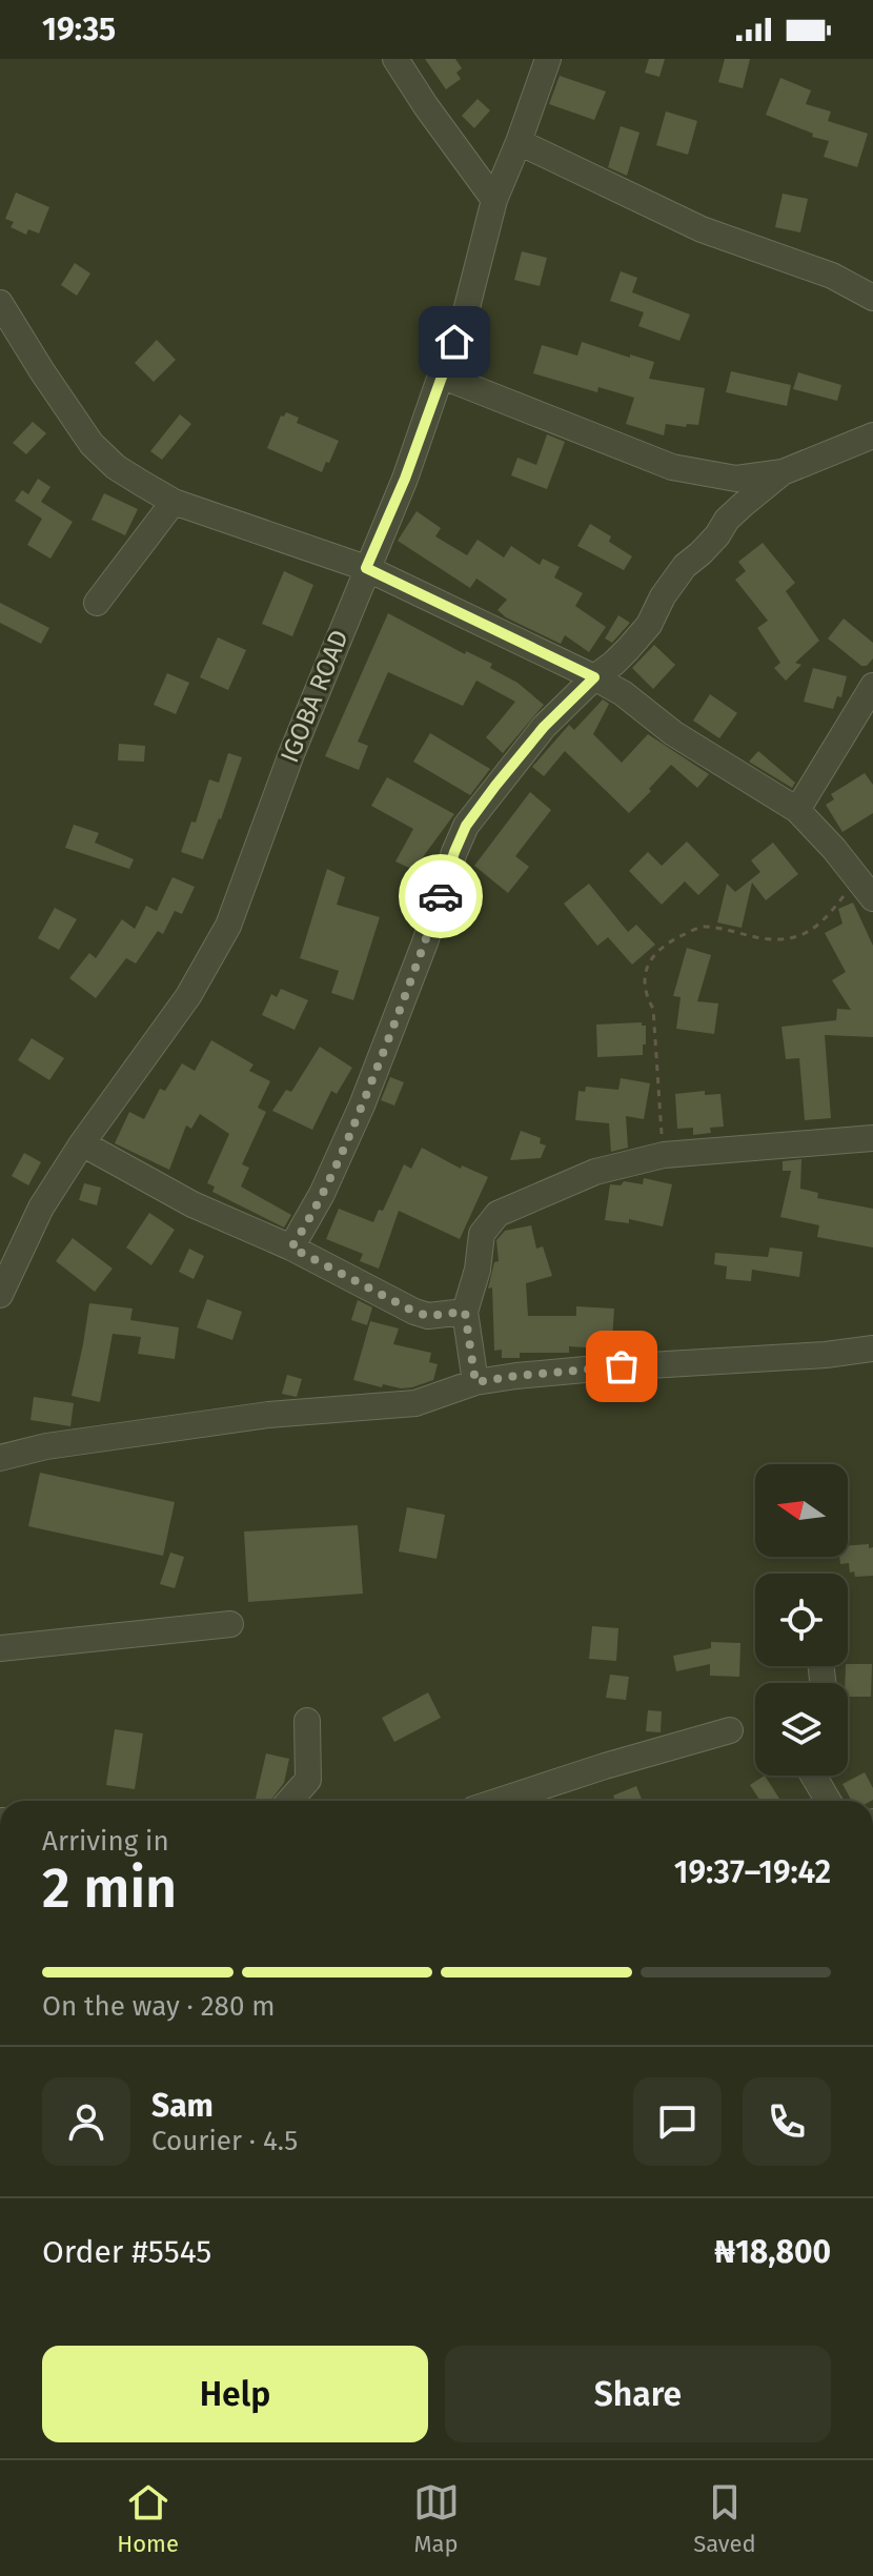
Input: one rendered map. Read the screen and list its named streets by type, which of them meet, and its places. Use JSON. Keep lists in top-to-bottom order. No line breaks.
{"streets":{"street":["IGOBA ROAD"]},"north":"left","page":{"status":"19:35","heading":["2 min","Arriving in","19:37–19:42"],"panel":["Sam","Courier · 4.5","Order #5545","₦18,800"],"bar":"On the way · 280 m","buttons":["Help","Share"],"tabs":["Home","Map","Saved"]}}
